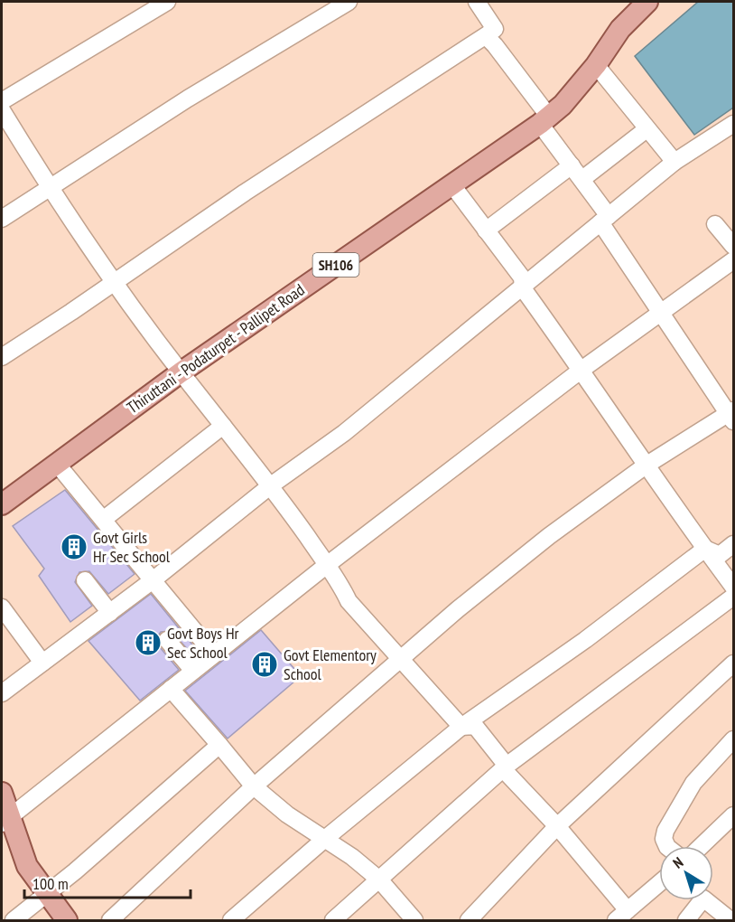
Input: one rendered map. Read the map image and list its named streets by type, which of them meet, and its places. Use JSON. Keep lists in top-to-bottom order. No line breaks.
{"streets":{"main road":["SH106","Thiruttani - Podaturpet - Pallipet Road"]},"places":{"building":["Govt Girls Hr Sec School","Govt Boys Hr Sec School","Govt Elementory School"]},"scale_bar":"100 m","north":"top left"}
